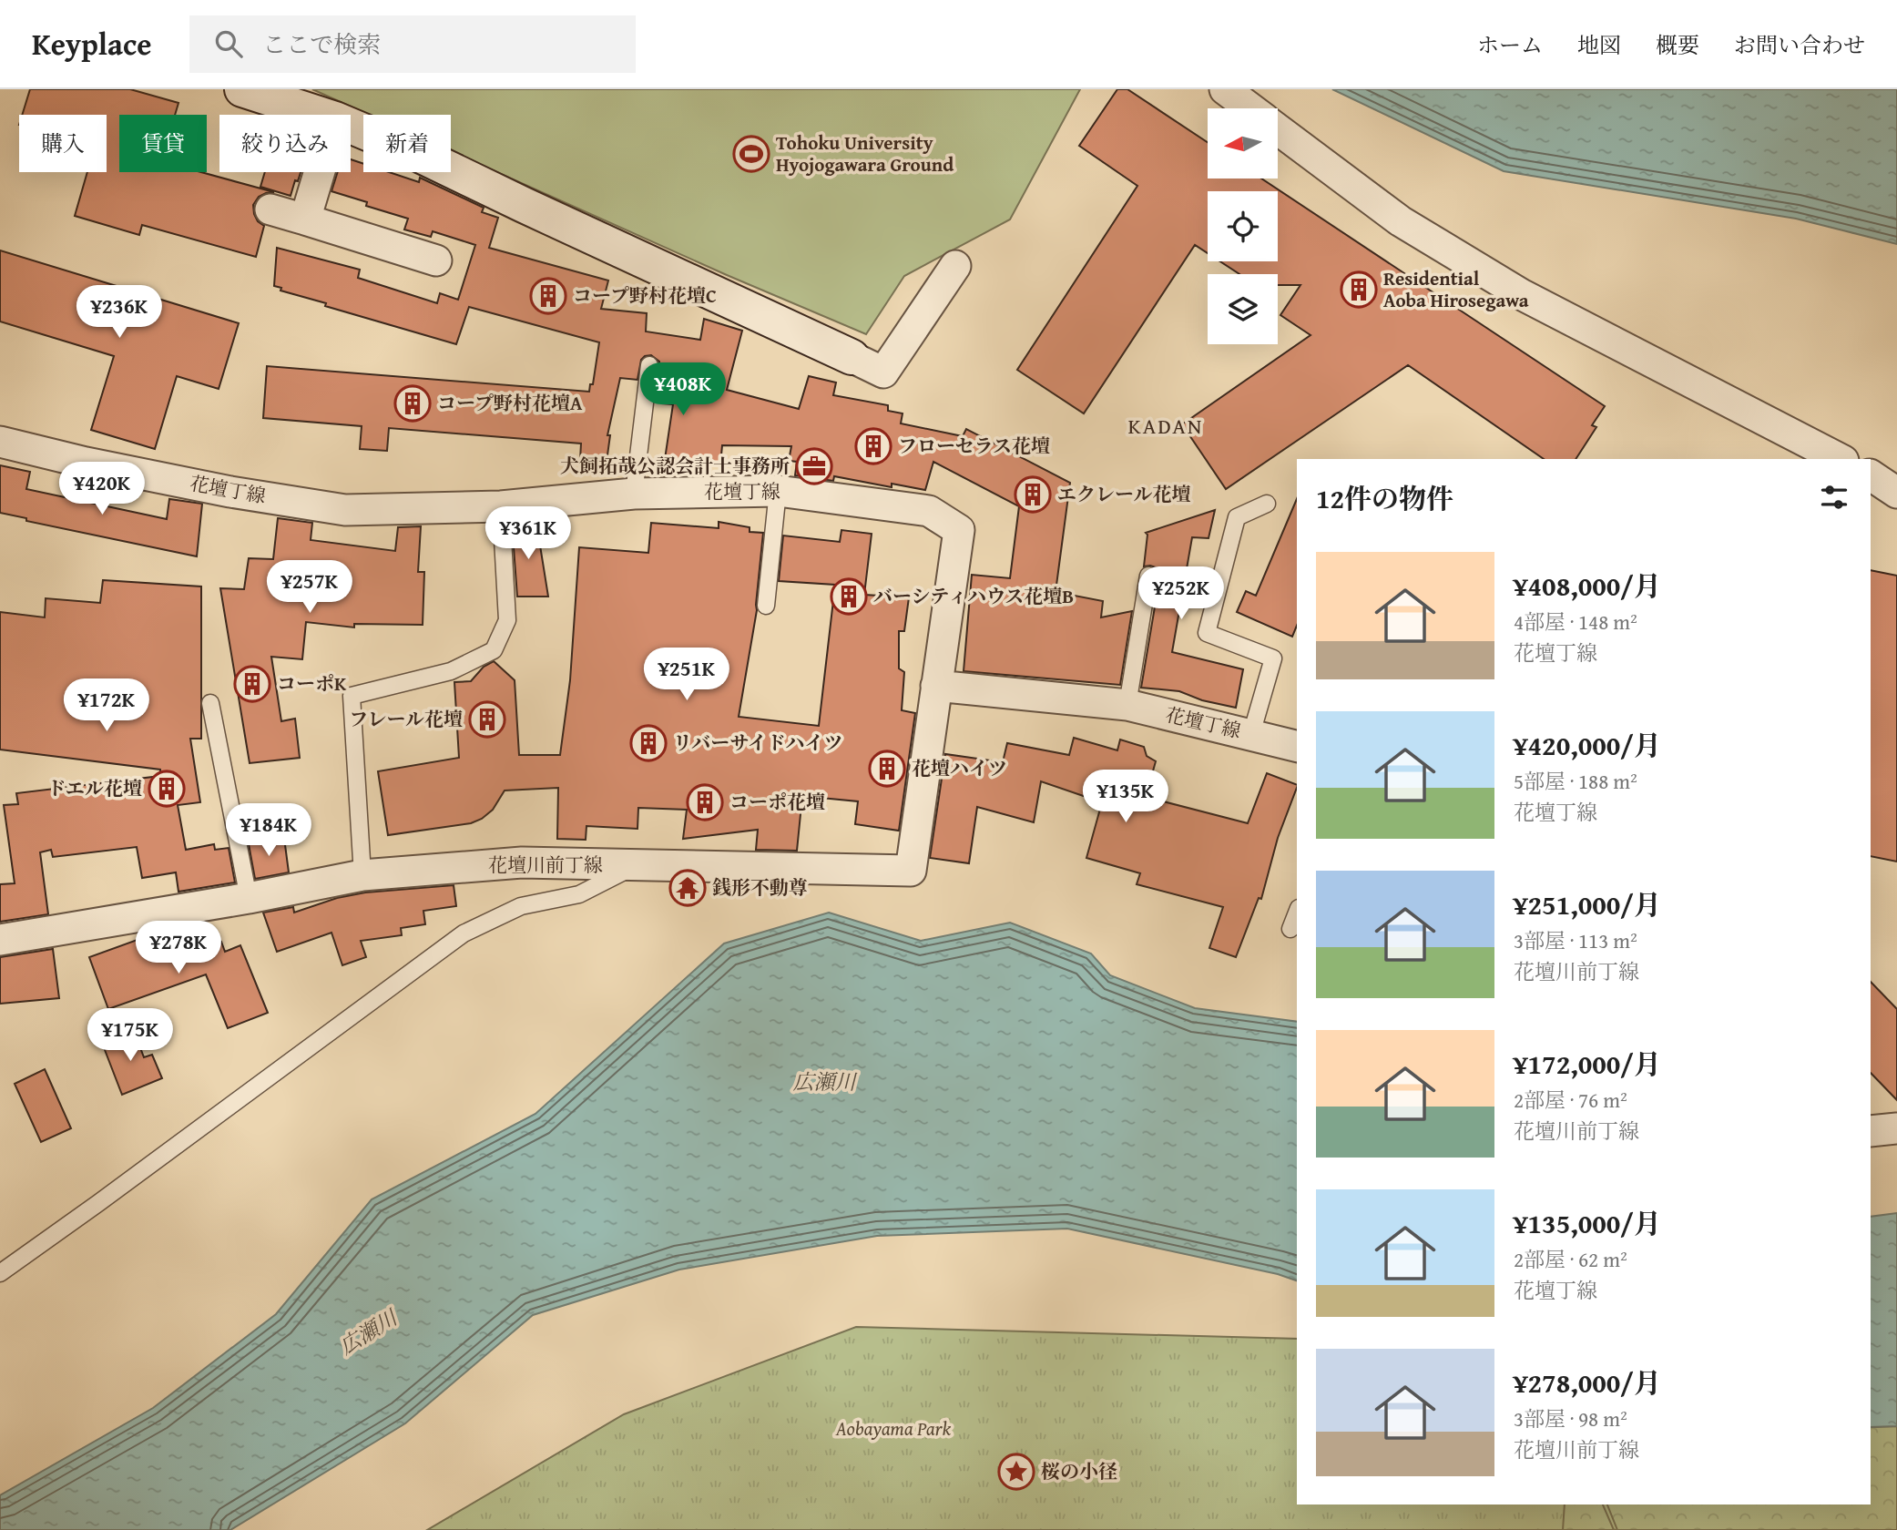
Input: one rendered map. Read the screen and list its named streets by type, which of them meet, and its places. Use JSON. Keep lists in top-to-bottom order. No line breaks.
{"streets":{"street":["花壇丁線","花壇川前丁線"]},"crossings":[["花壇丁線","花壇川前丁線"]],"districts":["KADAN"],"water":["広瀬川"],"parks":["Aobayama Park"],"places":{"sports":["Tohoku University Hyojogawara Ground"],"building":["Residential Aoba Hirosegawa","コープ野村花壇C","コープ野村花壇A","フローセラス花壇","エクレール花壇","バーシティハウス花壇B","コーポK","フレール花壇","リバーサイドハイツ","花壇ハイツ","ドエル花壇","コーポ花壇"],"office":["犬飼拓哉公認会計士事務所"],"temple":["銭形不動尊"],"place":["桜の小径"]},"north":"left","page":{"header":"Keyplace","search":"ここで検索","nav":["ホーム","地図","概要","お問い合わせ"],"chip":["購入","賃貸","絞り込み","新着"],"price":["¥236K","¥408K","¥420K","¥361K","¥257K","¥252K","¥251K","¥172K","¥135K","¥184K","¥278K","¥175K"],"heading":"12件の物件","list":[{"name":"¥408,000/月","note":"4部屋 · 148 m² · 花壇丁線"},{"name":"¥420,000/月","note":"5部屋 · 188 m² · 花壇丁線"},{"name":"¥251,000/月","note":"3部屋 · 113 m² · 花壇川前丁線"},{"name":"¥172,000/月","note":"2部屋 · 76 m² · 花壇川前丁線"},{"name":"¥135,000/月","note":"2部屋 · 62 m² · 花壇丁線"},{"name":"¥278,000/月","note":"3部屋 · 98 m² · 花壇川前丁線"}]}}
